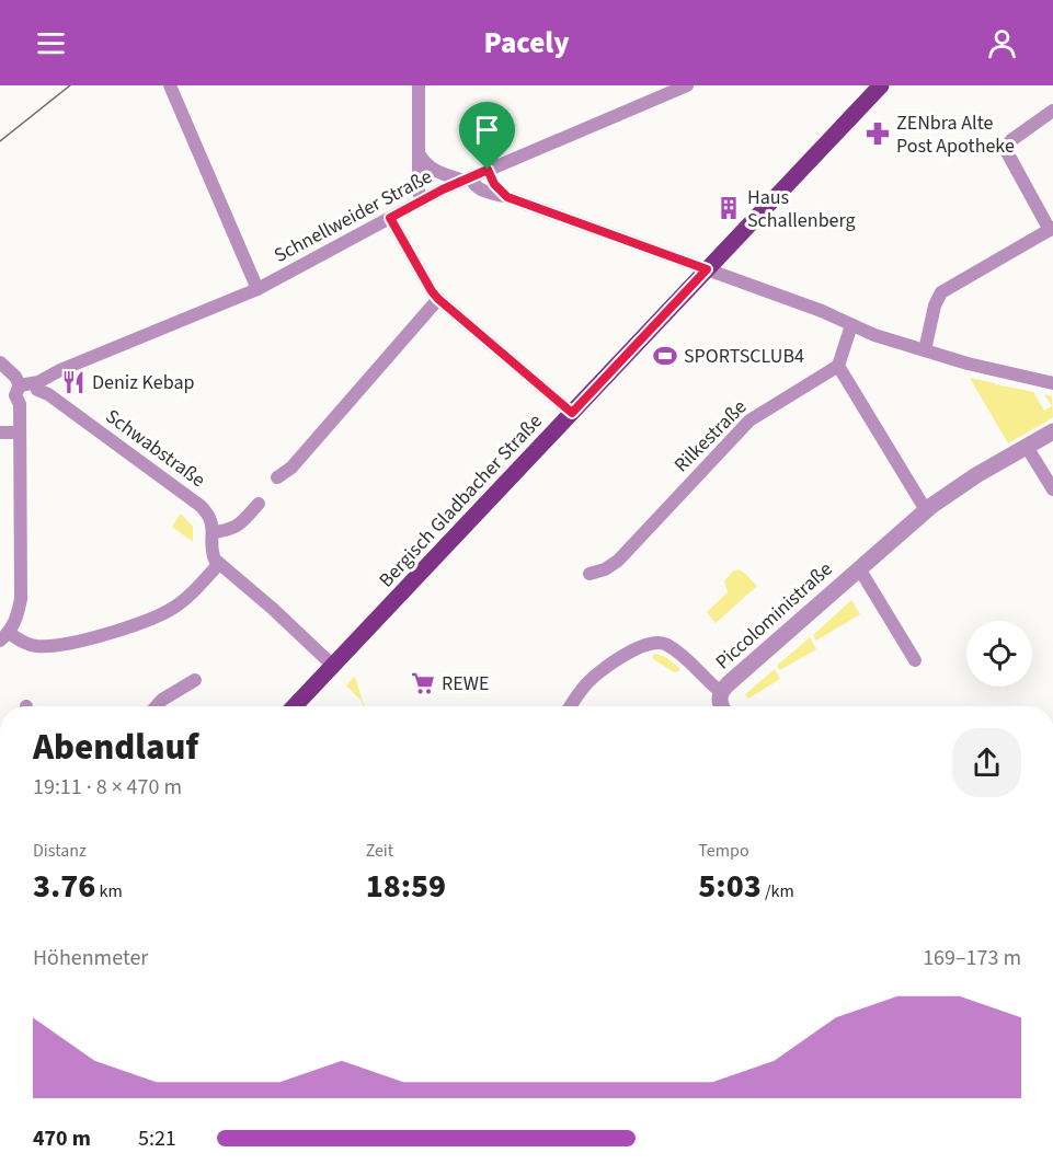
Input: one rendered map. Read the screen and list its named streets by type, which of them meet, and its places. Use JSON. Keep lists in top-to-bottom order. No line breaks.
{"streets":{"main road":["Bergisch Gladbacher Straße"],"street":["Schnellweider Straße","Rilkestraße","Schwabstraße","Piccoloministraße"]},"crossings":[["Schnellweider Straße","Schwabstraße"]],"places":{"pharmacy":["ZENbra Alte Post Apotheke"],"building":["Haus Schallenberg"],"sports":["SPORTSCLUB4"],"restaurant":["Deniz Kebap"],"supermarket":["REWE"]},"page":{"header":"Pacely","heading":["Abendlauf","19:11 · 8 × 470 m"],"stats":[["Distanz","3.76 km"],["Zeit","18:59"],["Tempo","5:03 /km"]],"chart":["Höhenmeter","169–173 m"],"list":[{"name":"470 m","note":"5:21"}]}}
